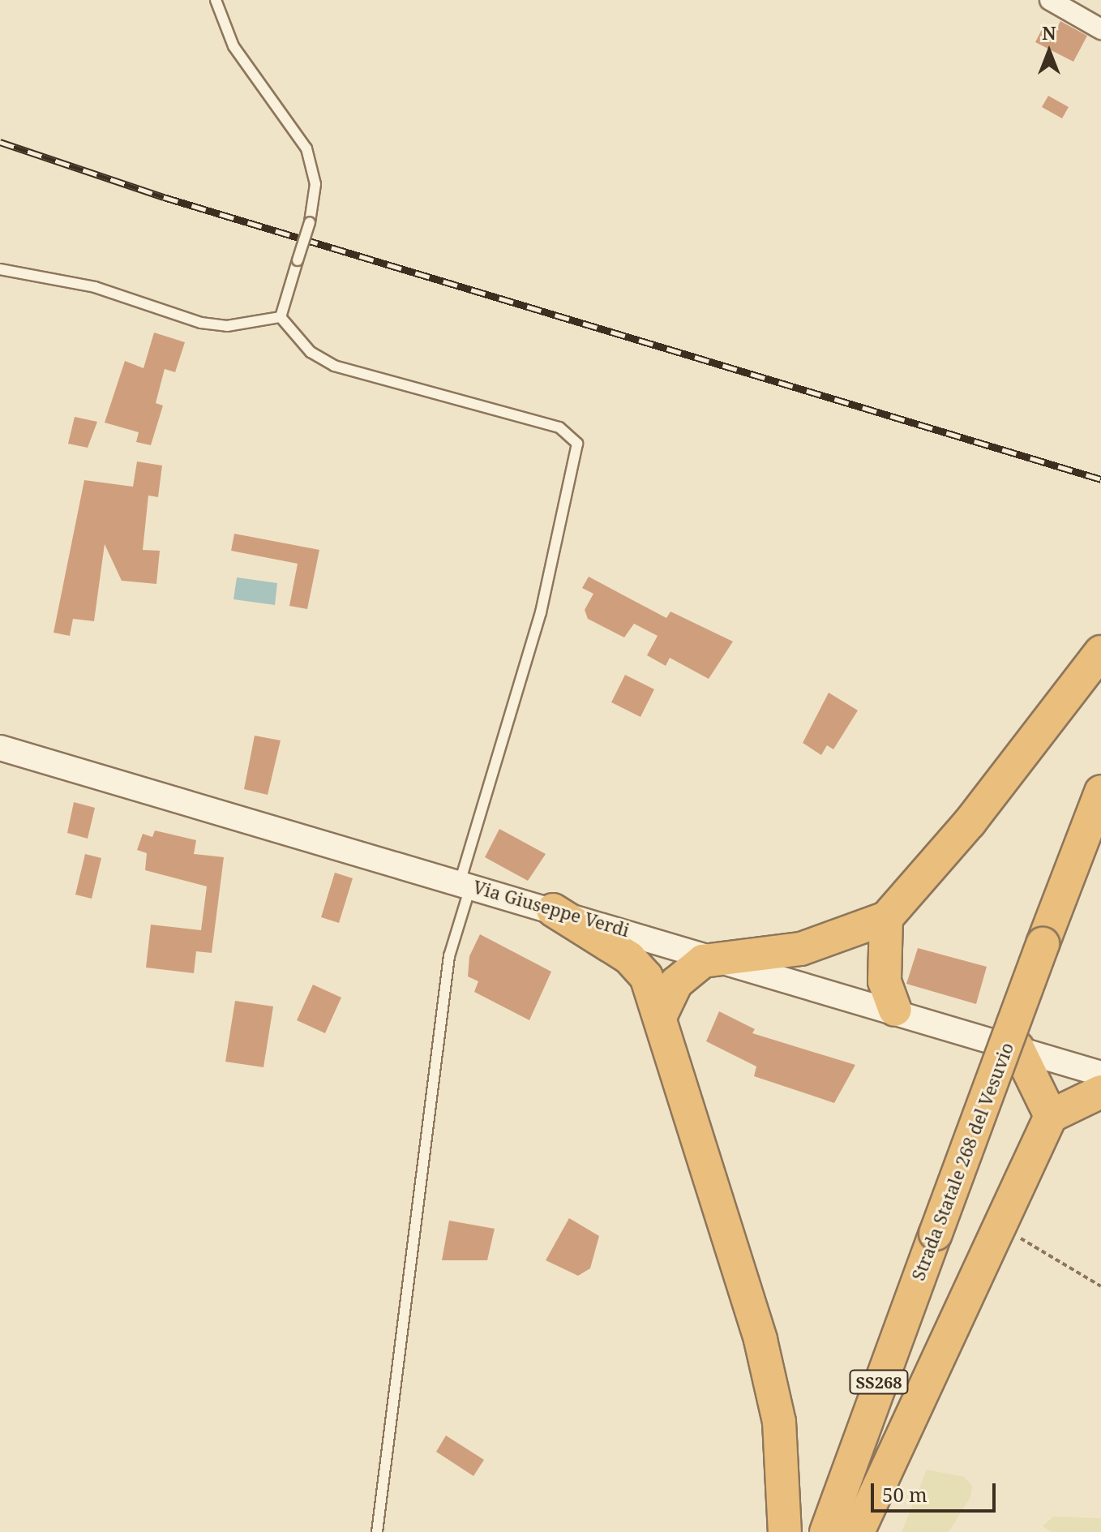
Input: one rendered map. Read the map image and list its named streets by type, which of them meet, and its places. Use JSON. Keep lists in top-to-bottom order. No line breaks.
{"streets":{"highway":["Strada Statale 268 del Vesuvio","SS268"],"street":["Via Giuseppe Verdi"]},"scale_bar":"50 m","north":"top"}
